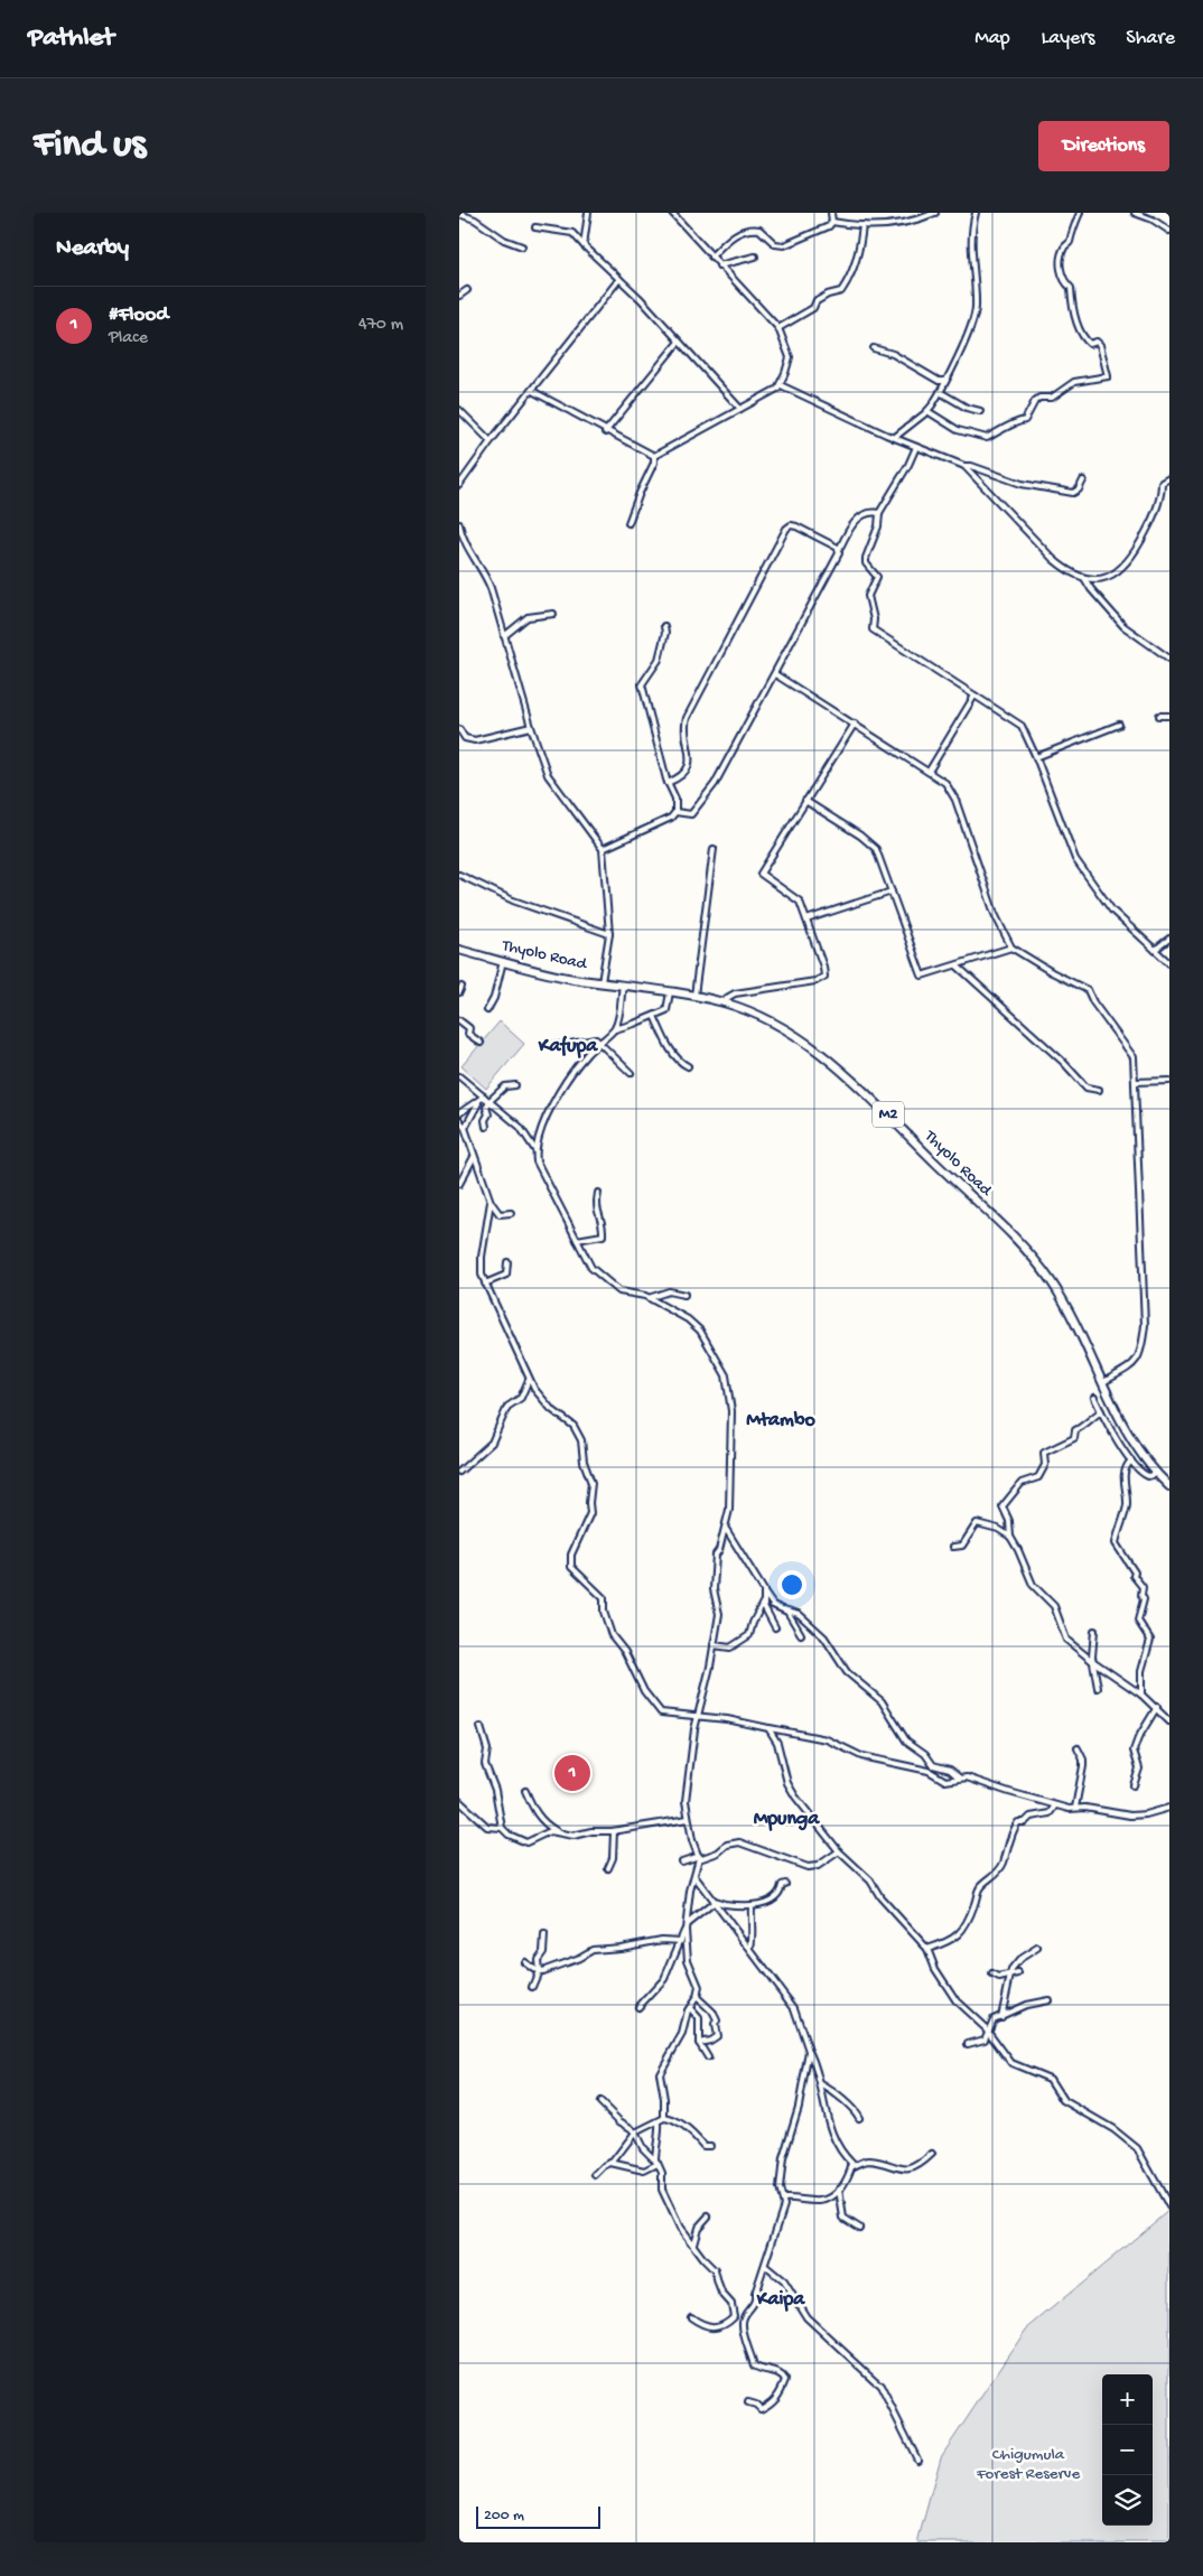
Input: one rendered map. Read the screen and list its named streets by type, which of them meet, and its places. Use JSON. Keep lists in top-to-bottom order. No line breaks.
{"streets":{"highway":["Thyolo Road","M2"]},"districts":["Kafupa","Mtambo","Mpunga","Kaipa"],"parks":["Chigumula Forest Reserve"],"scale_bar":"200 m","page":{"header":"Pathlet","nav":["Map","Layers","Share"],"buttons":"Directions","title":"Find us","heading":"Nearby","list":[{"mark":"1","name":"#Flood","note":"Place","value":"470 m"}],"pins":"1","map_buttons":["+","−"],"scale":"200 m"}}
